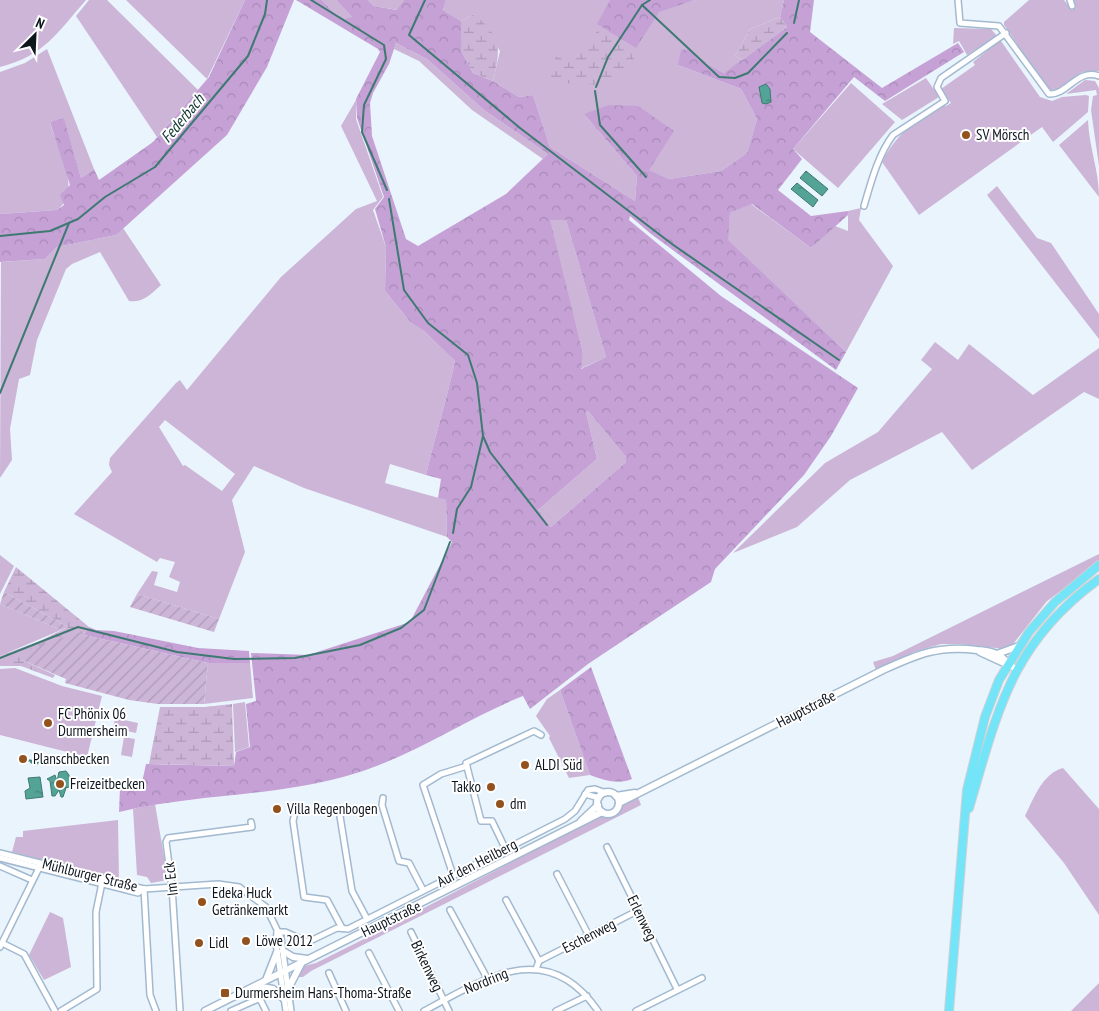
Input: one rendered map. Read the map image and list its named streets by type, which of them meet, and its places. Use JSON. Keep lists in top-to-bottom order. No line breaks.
{"streets":{"street":["Hauptstraße","Auf den Heilberg","Mühlburger Straße","Im Eck","Erlenweg","Eschenweg","Birkenweg","Nordring"]},"crossings":[["Hauptstraße","Mühlburger Straße"],["Auf den Heilberg","Mühlburger Straße"],["Mühlburger Straße","Im Eck"],["Erlenweg","Eschenweg"],["Birkenweg","Nordring"]],"water":["Federbach"],"places":{"other":["SV Mörsch","FC Phönix 06 Durmersheim","Planschbecken","ALDI Süd","Freizeitbecken","Takko","dm","Villa Regenbogen","Edeka Huck Getränkemarkt","Löwe 2012","Lidl"],"transit":["Durmersheim Hans-Thoma-Straße"]},"north":"top right"}
